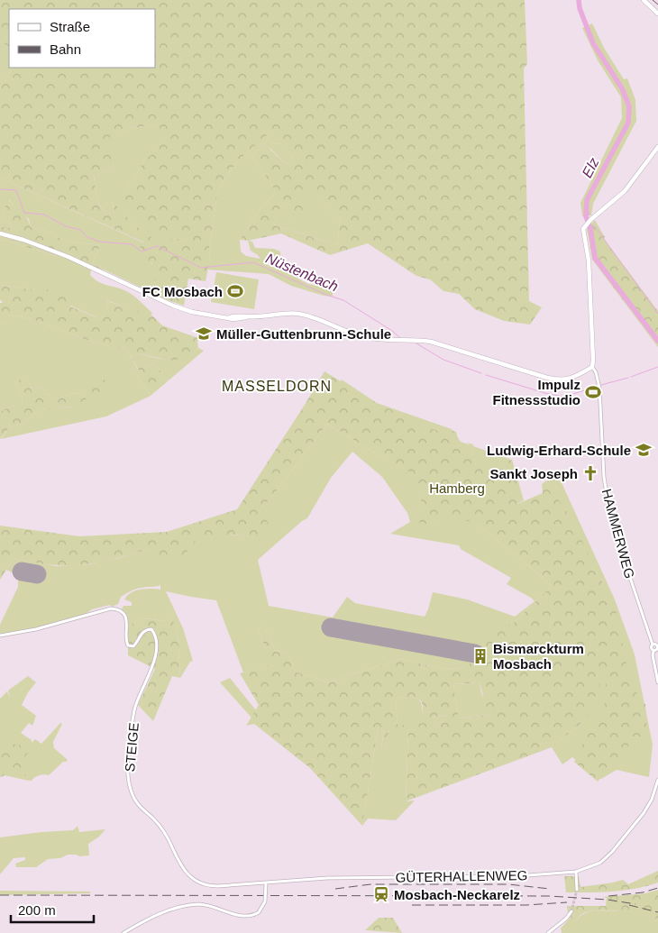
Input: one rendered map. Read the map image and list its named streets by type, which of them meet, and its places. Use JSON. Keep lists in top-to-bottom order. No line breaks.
{"streets":{"street":["HAMMERWEG","STEIGE","GÜTERHALLENWEG"]},"crossings":[["STEIGE","GÜTERHALLENWEG"]],"districts":["MASSELDORN"],"water":["Elz","Nüstenbach"],"parks":["Hamberg"],"places":{"sports":["FC Mosbach","Impulz Fitnessstudio"],"school or university":["Müller-Guttenbrunn-Schule","Ludwig-Erhard-Schule"],"church":["Sankt Joseph"],"building":["Bismarckturm Mosbach"],"station":["Mosbach-Neckarelz"]},"legend":["Straße","Bahn"],"scale_bar":"200 m"}
